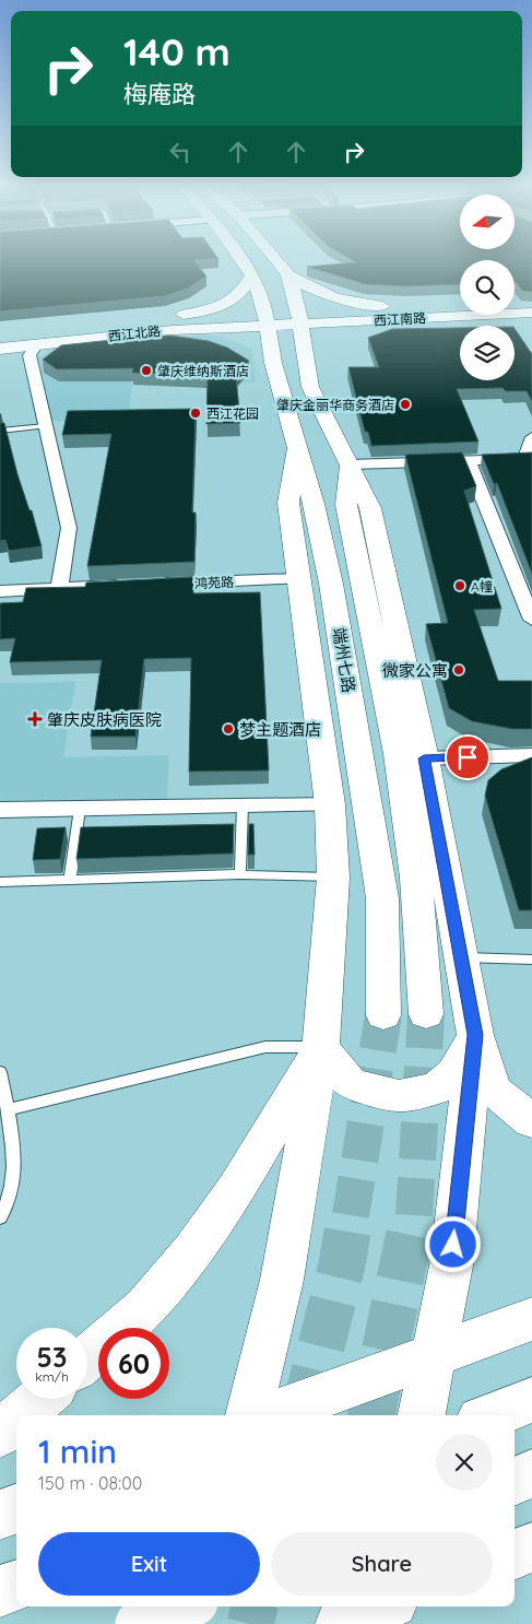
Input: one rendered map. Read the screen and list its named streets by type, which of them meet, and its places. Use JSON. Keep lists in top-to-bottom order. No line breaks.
{"streets":{"main road":["西江南路","西江北路","端州七路"],"street":["鸿苑路"]},"crossings":[["西江南路","西江北路"],["西江南路","端州七路"],["西江北路","端州七路"]],"places":{"other":["肇庆维纳斯酒店","肇庆金丽华商务酒店","西江花园","A幢","微家公寓","梦主题酒店"],"health":["肇庆皮肤病医院"]},"north":"left","page":{"turn":["140 m","梅庵路"],"speed":"53 km/h","limit":"60","heading":["1 min","150 m · 08:00"],"buttons":["Exit","Share"]}}
